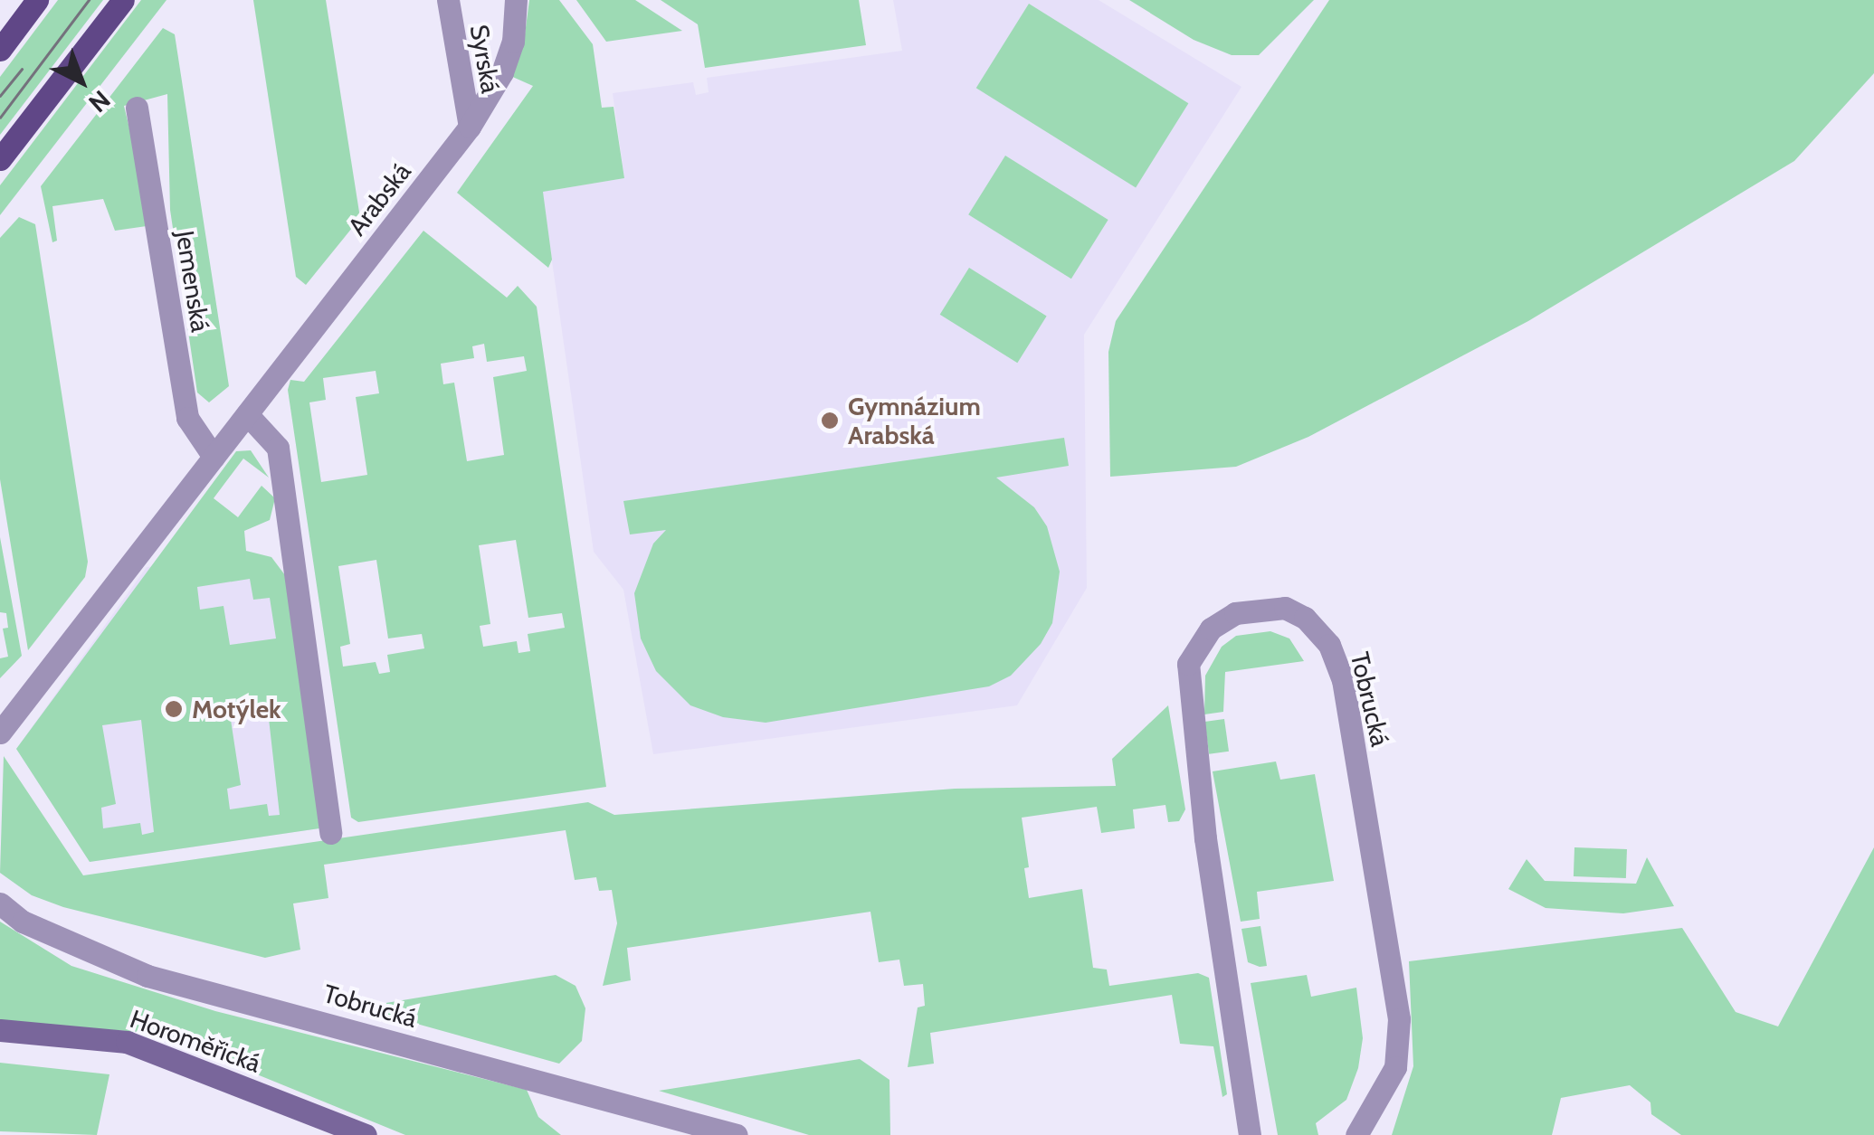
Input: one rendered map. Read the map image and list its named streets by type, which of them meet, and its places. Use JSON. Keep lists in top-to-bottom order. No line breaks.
{"streets":{"main road":["Horoměřická"],"street":["Syrská","Arabská","Jemenská","Tobrucká"]},"crossings":[["Syrská","Arabská"],["Arabská","Jemenská"]],"places":["Gymnázium Arabská","Motýlek"],"north":"bottom right"}
